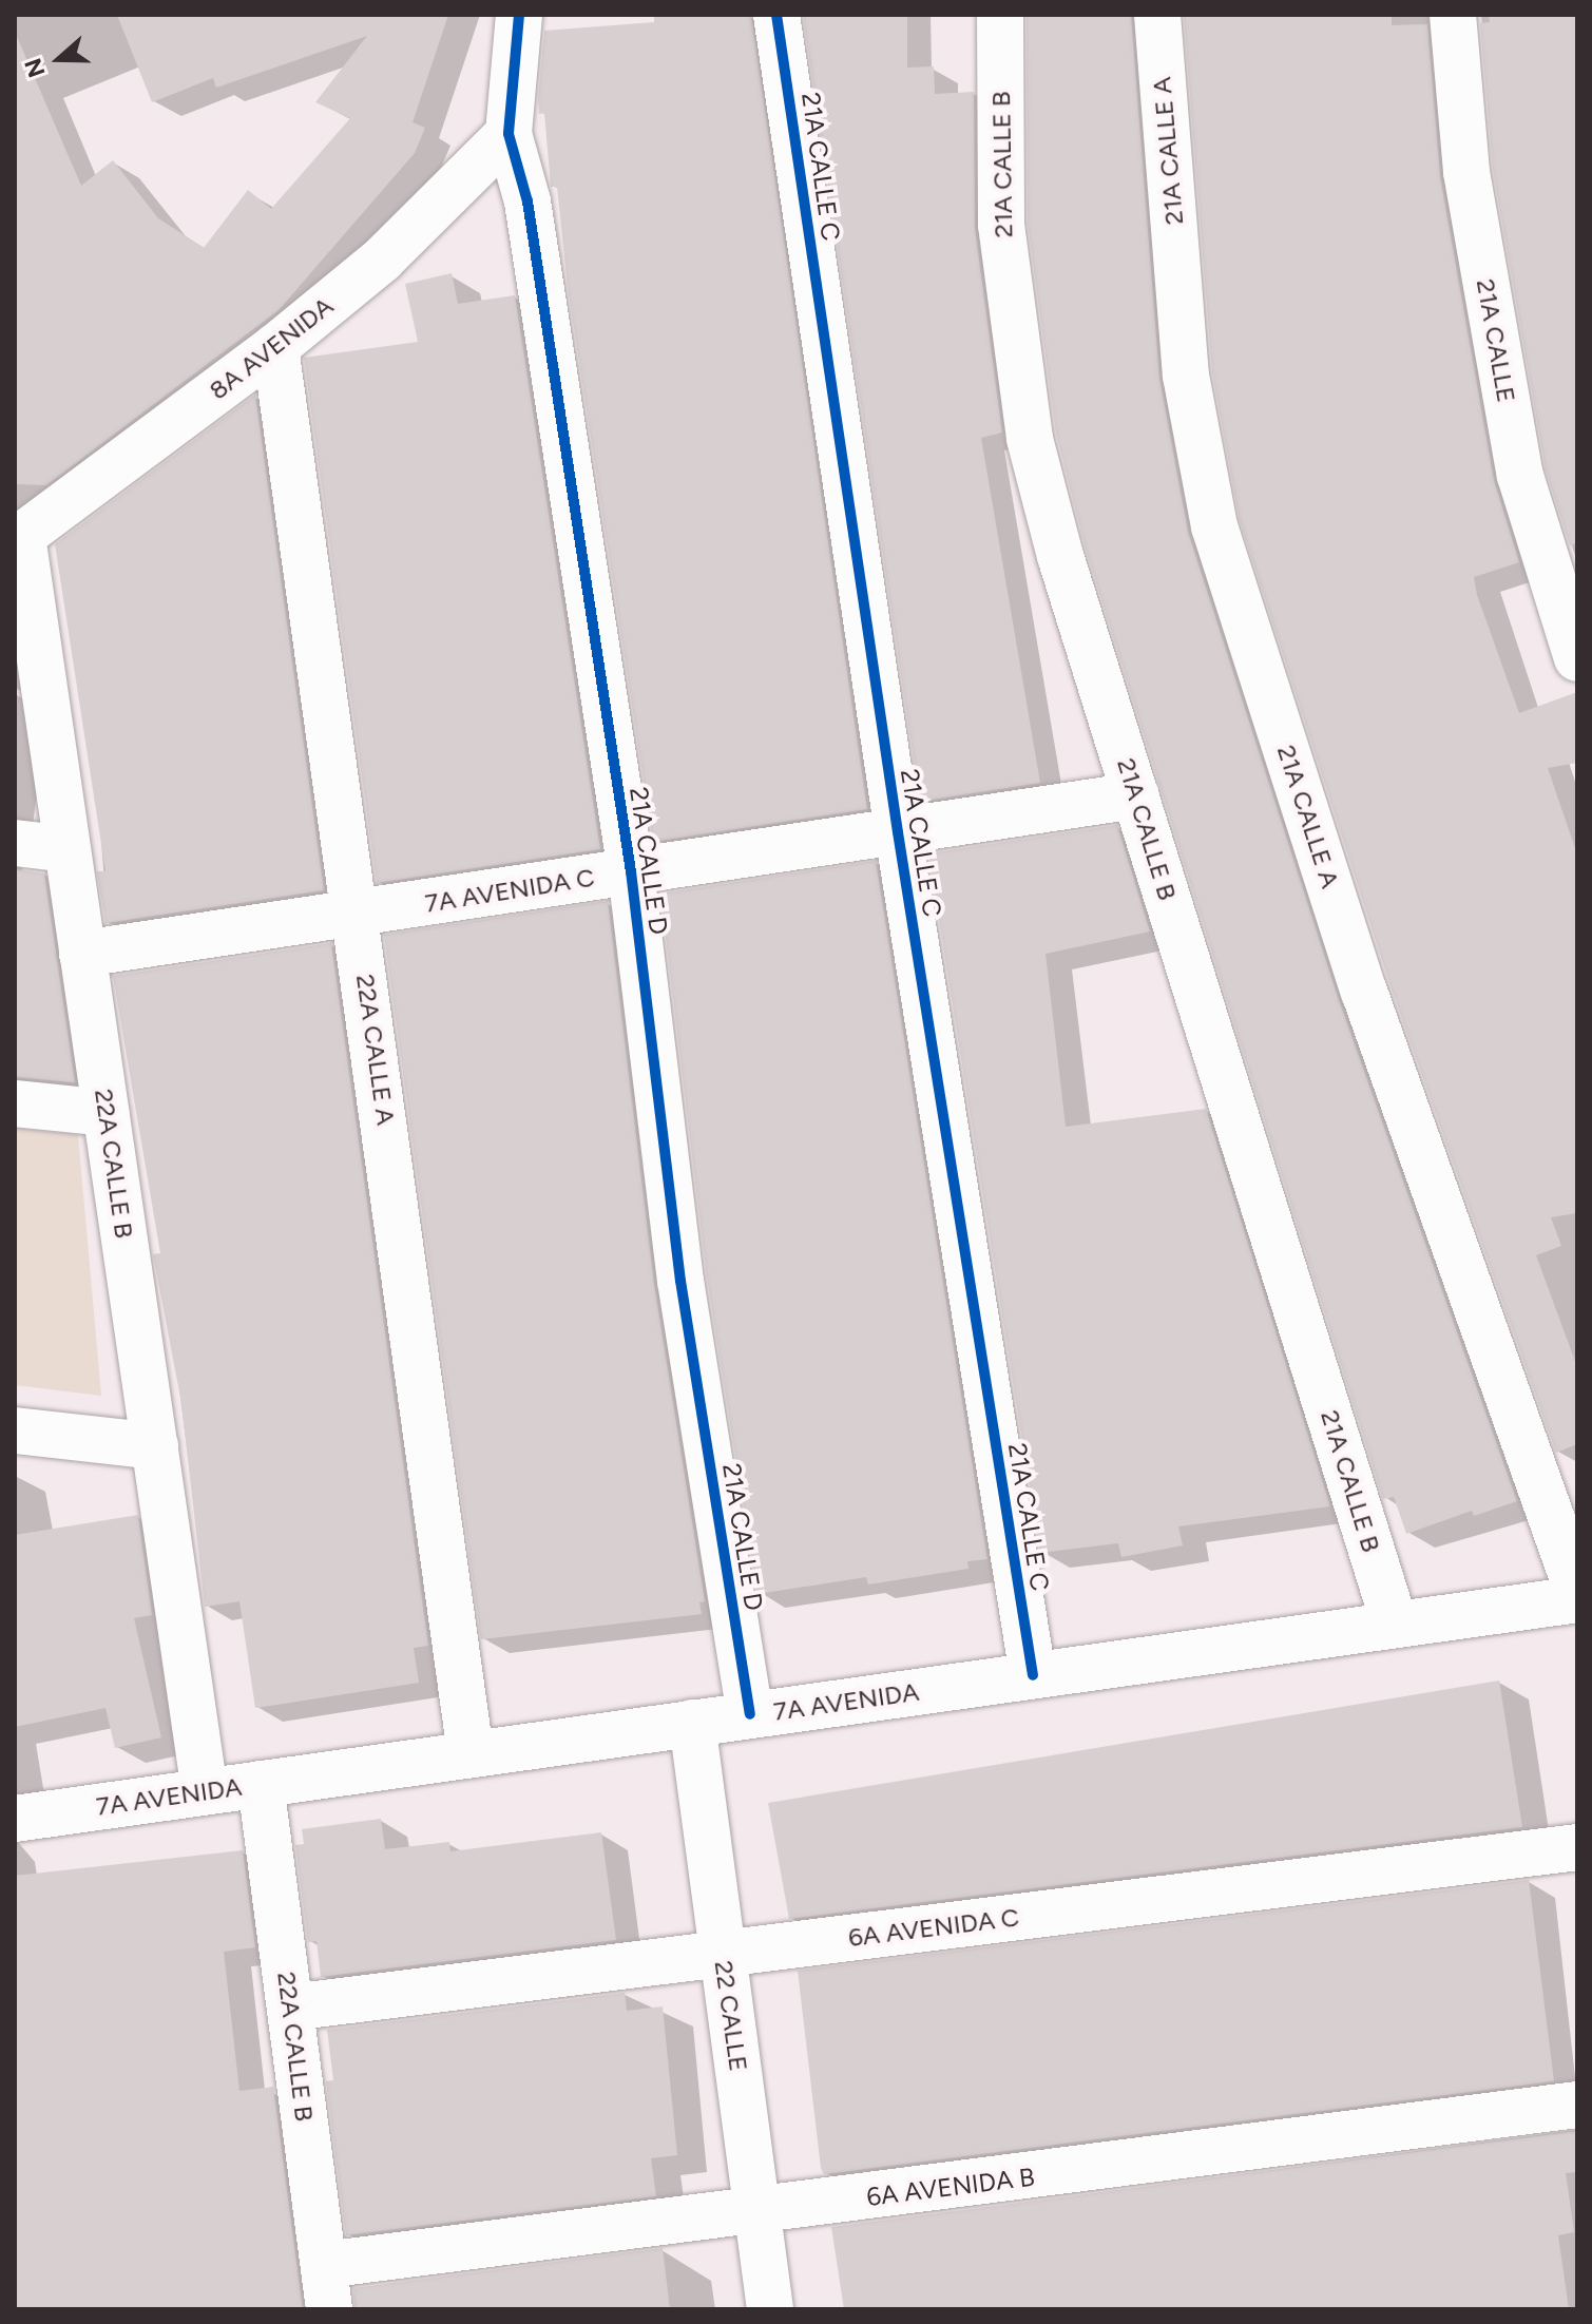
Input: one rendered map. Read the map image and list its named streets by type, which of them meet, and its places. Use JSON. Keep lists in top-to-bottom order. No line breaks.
{"streets":{"street":["21A CALLE A","21A CALLE B","21A CALLE C","21A CALLE","8A AVENIDA","21A CALLE D","7A AVENIDA C","22A CALLE A","22A CALLE B","7A AVENIDA","6A AVENIDA C","22 CALLE","6A AVENIDA B"]},"crossings":[["21A CALLE B","7A AVENIDA C"],["21A CALLE B","7A AVENIDA"],["21A CALLE C","7A AVENIDA C"],["21A CALLE C","7A AVENIDA"],["8A AVENIDA","21A CALLE D"],["8A AVENIDA","22A CALLE A"],["8A AVENIDA","22A CALLE B"],["21A CALLE D","7A AVENIDA C"],["21A CALLE D","7A AVENIDA"],["7A AVENIDA C","22A CALLE A"],["7A AVENIDA C","22A CALLE B"],["22A CALLE A","7A AVENIDA"],["22A CALLE B","7A AVENIDA"],["22A CALLE B","6A AVENIDA C"],["22A CALLE B","6A AVENIDA B"],["7A AVENIDA","22 CALLE"],["6A AVENIDA C","22 CALLE"],["22 CALLE","6A AVENIDA B"]],"north":"left"}
